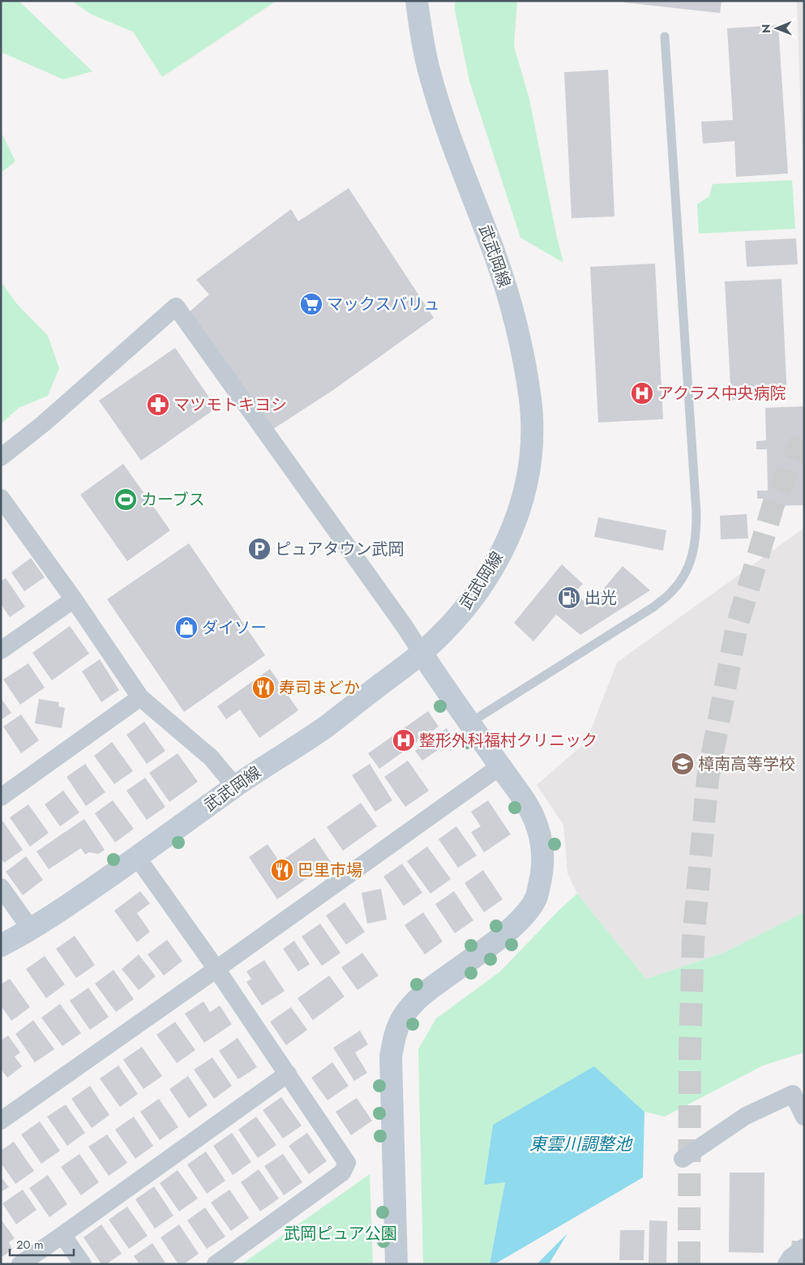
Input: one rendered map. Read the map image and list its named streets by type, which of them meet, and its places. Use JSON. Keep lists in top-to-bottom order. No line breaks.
{"streets":{"street":["武武岡線"]},"water":["東雲川調整池"],"parks":["武岡ピュア公園"],"places":{"supermarket":["マックスバリュ"],"hospital":["アクラス中央病院","整形外科福村クリニック"],"pharmacy":["マツモトキヨシ"],"sports":["カーブス"],"parking":["ピュアタウン武岡"],"fuel station":["出光"],"shop":["ダイソー"],"restaurant":["寿司まどか","巴里市場"],"school or university":["樟南高等学校"]},"scale_bar":"20 m","north":"left"}
